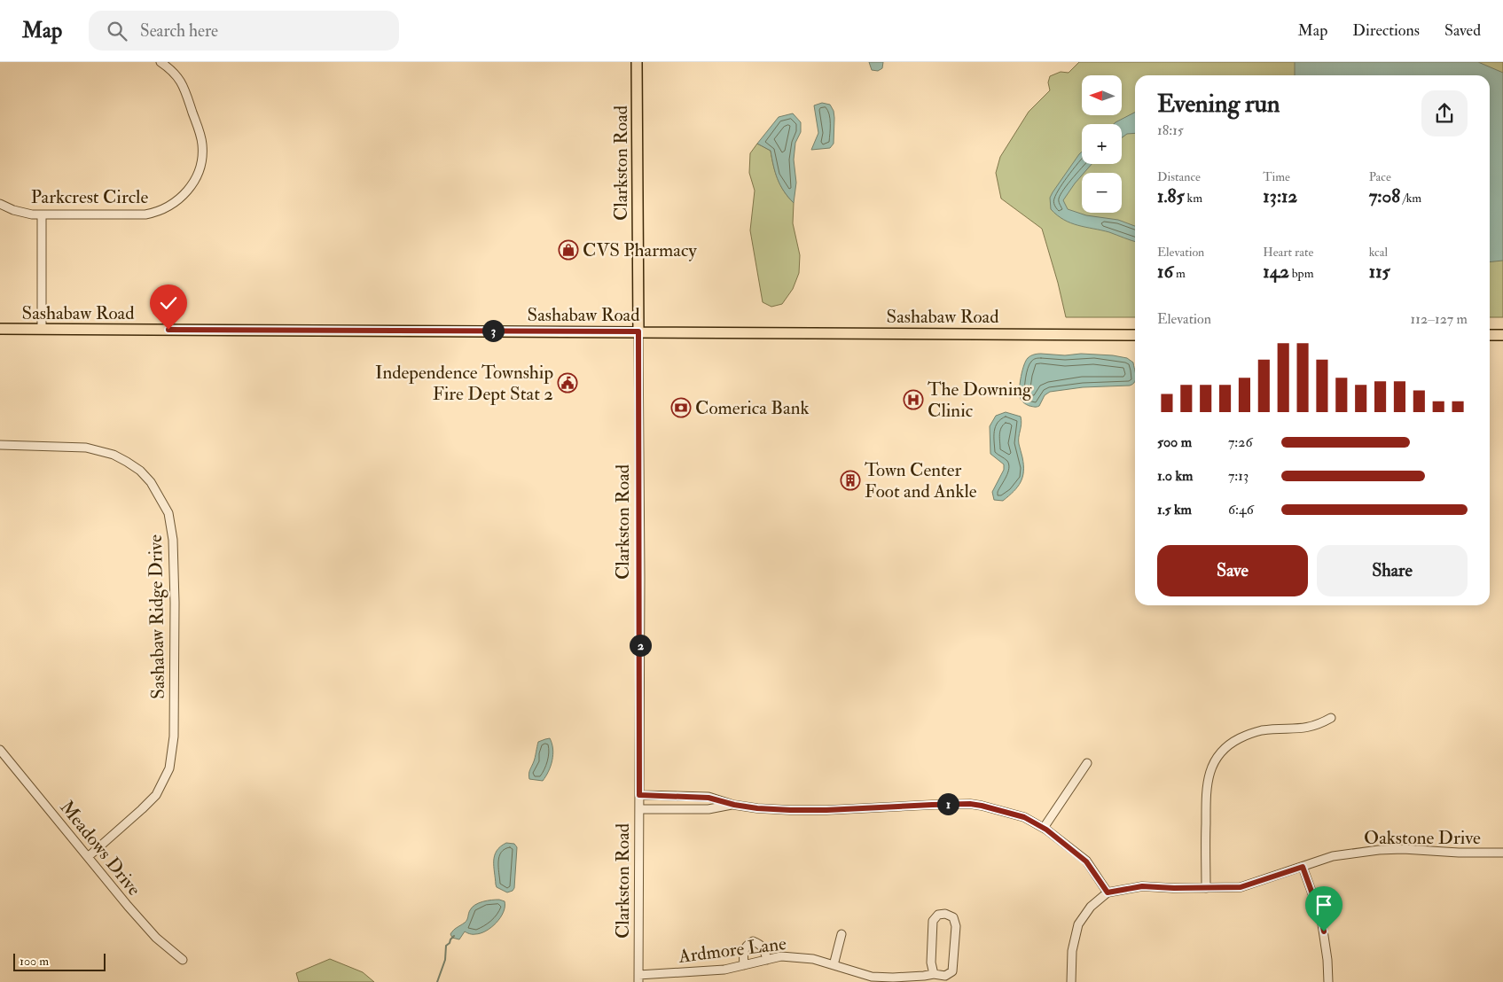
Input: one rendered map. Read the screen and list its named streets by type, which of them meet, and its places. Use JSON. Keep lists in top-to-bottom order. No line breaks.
{"streets":{"main road":["Clarkston Road","Sashabaw Road"],"street":["Parkcrest Circle","Sashabaw Ridge Drive","Oakstone Drive","Meadows Drive","Ardmore Lane"]},"crossings":[["Clarkston Road","Sashabaw Road"],["Clarkston Road","Ardmore Lane"],["Sashabaw Ridge Drive","Meadows Drive"]],"places":{"shop":["CVS Pharmacy"],"public building":["Independence Township Fire Dept Stat 2"],"hospital":["The Downing Clinic"],"bank":["Comerica Bank"],"building":["Town Center Foot and Ankle"]},"scale_bar":"100 m","north":"left","page":{"header":"Map","search":"Search here","nav":["Map","Directions","Saved"],"map_buttons":["+","−"],"heading":["Evening run","18:15"],"stats":[["Distance","1.85 km"],["Time","13:12"],["Pace","7:08 /km"],["Elevation","16 m"],["Heart rate","142 bpm"],["kcal","115"]],"chart":["Elevation","112–127 m"],"pins":["3","2","1"],"list":[{"name":"500 m","note":"7:26"},{"name":"1.0 km","note":"7:13"},{"name":"1.5 km","note":"6:46"}],"buttons":["Save","Share"],"scale":"100 m"}}
